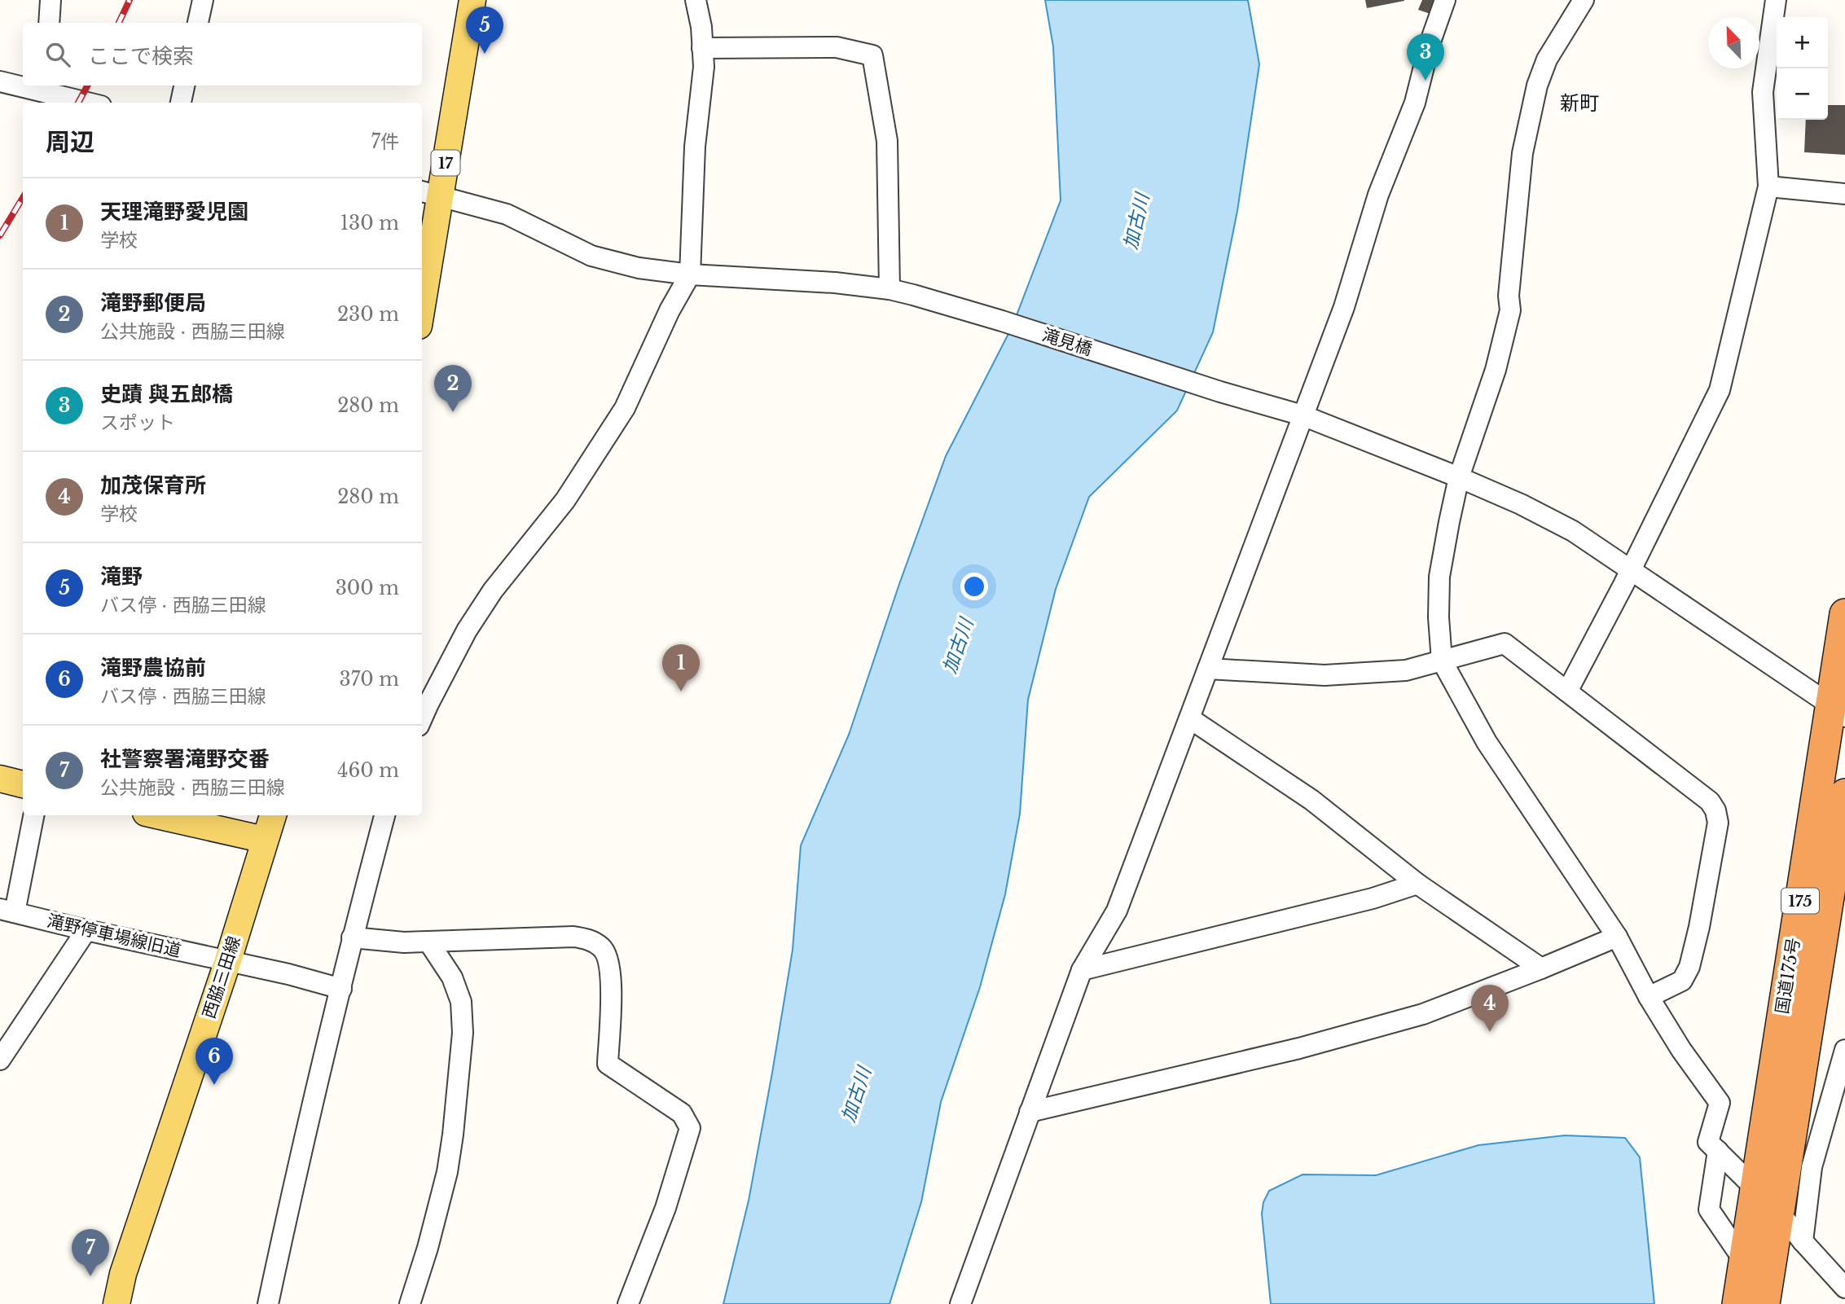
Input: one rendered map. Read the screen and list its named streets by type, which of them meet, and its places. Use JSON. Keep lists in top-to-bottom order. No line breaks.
{"streets":{"highway":["175","国道175号"],"main road":["17","西脇三田線"],"street":["滝見橋","滝野停車場線旧道"]},"crossings":[["17","滝見橋"],["滝見橋","国道175号"],["滝野停車場線旧道","西脇三田線"]],"districts":["新町"],"water":["加古川"],"north":"top left","page":{"pins":["5","3","2","1","4","6","7"],"map_buttons":["+","−"],"search":"ここで検索","heading":["周辺","7件"],"list":[{"mark":"1","name":"天理滝野愛児園","note":"学校","value":"130 m"},{"mark":"2","name":"滝野郵便局","note":"公共施設 · 西脇三田線","value":"230 m"},{"mark":"3","name":"史蹟 與五郎橋","note":"スポット","value":"280 m"},{"mark":"4","name":"加茂保育所","note":"学校","value":"280 m"},{"mark":"5","name":"滝野","note":"バス停 · 西脇三田線","value":"300 m"},{"mark":"6","name":"滝野農協前","note":"バス停 · 西脇三田線","value":"370 m"},{"mark":"7","name":"社警察署滝野交番","note":"公共施設 · 西脇三田線","value":"460 m"}]}}
